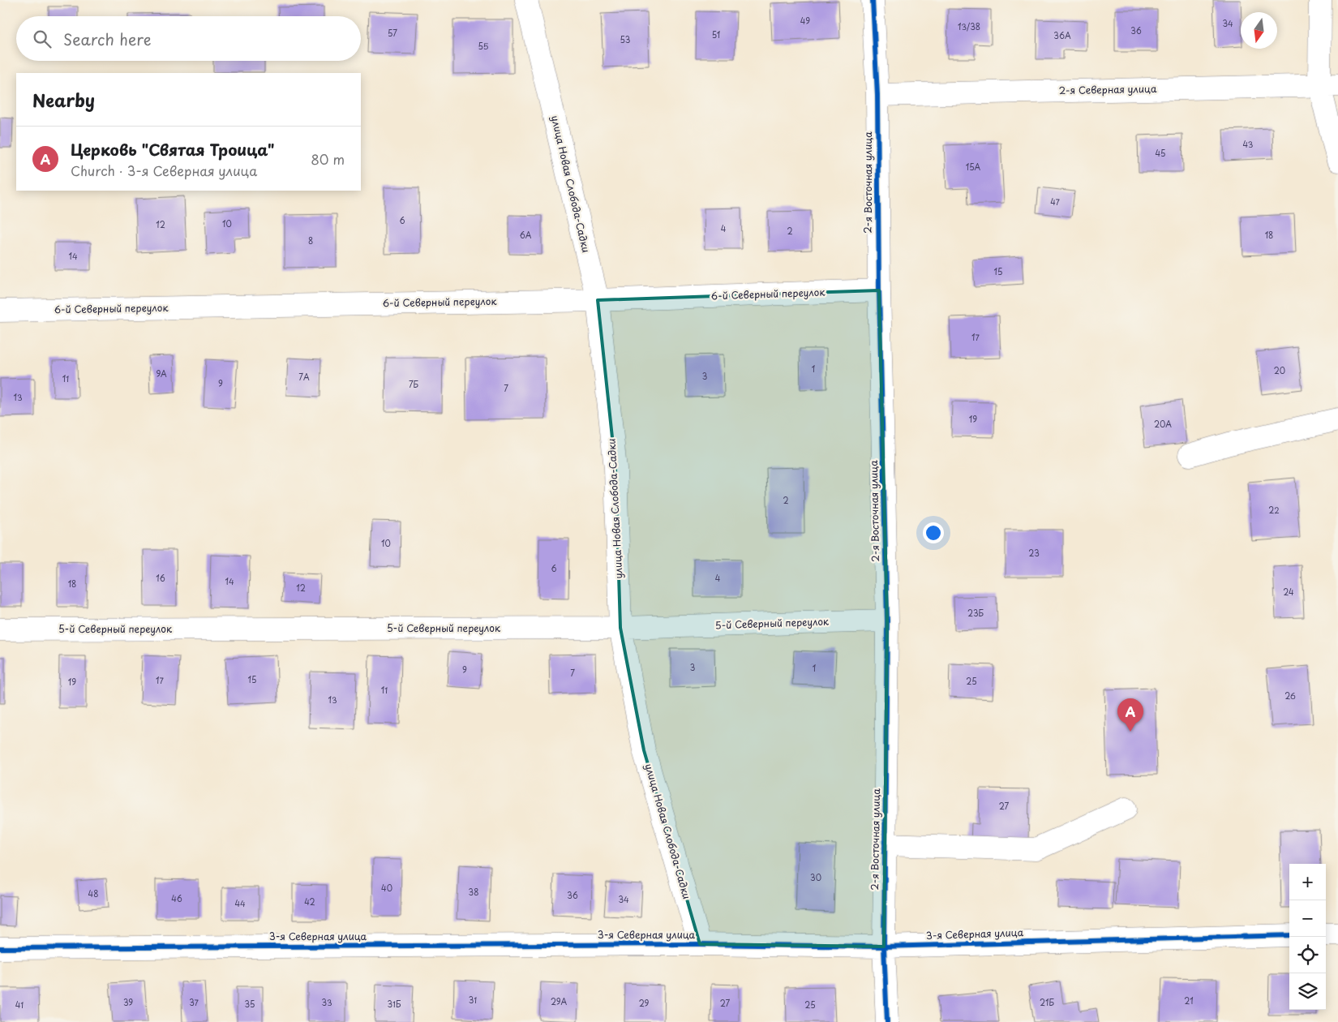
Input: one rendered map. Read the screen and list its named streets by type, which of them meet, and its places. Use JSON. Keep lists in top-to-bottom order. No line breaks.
{"streets":{"street":["2-я Северная улица","2-я Восточная улица","улица Новая Слобода-Садки","6-й Северный переулок","5-й Северный переулок","3-я Северная улица"]},"crossings":[["2-я Северная улица","2-я Восточная улица"],["2-я Восточная улица","6-й Северный переулок"],["2-я Восточная улица","5-й Северный переулок"],["2-я Восточная улица","3-я Северная улица"],["улица Новая Слобода-Садки","6-й Северный переулок"],["улица Новая Слобода-Садки","5-й Северный переулок"],["улица Новая Слобода-Садки","3-я Северная улица"]],"house_numbers":["49","34","13/38","36","57","51","36А","53","55","43","45","15А","47","6","10","12","4","2","6А","18","8","14","15","17","1","20","9А","3","7А","11","9","7Б","7","13","19","20А","2","22","10","23","6","16","4","14","18","12","24","23Б","3","1","9","7","15","17","25","19","11","26","13","27","30","40","38","48","36","46","34","42","44","31","21","29А","39","37","33","21Б","29","27","35","31Б","41","25"],"north":"bottom","page":{"search":"Search here","heading":"Nearby","list":[{"mark":"A","name":"Церковь \"Святая Троица\"","note":"Church · 3-я Северная улица","value":"80 m"}],"pins":"A","map_buttons":["+","−"]}}
